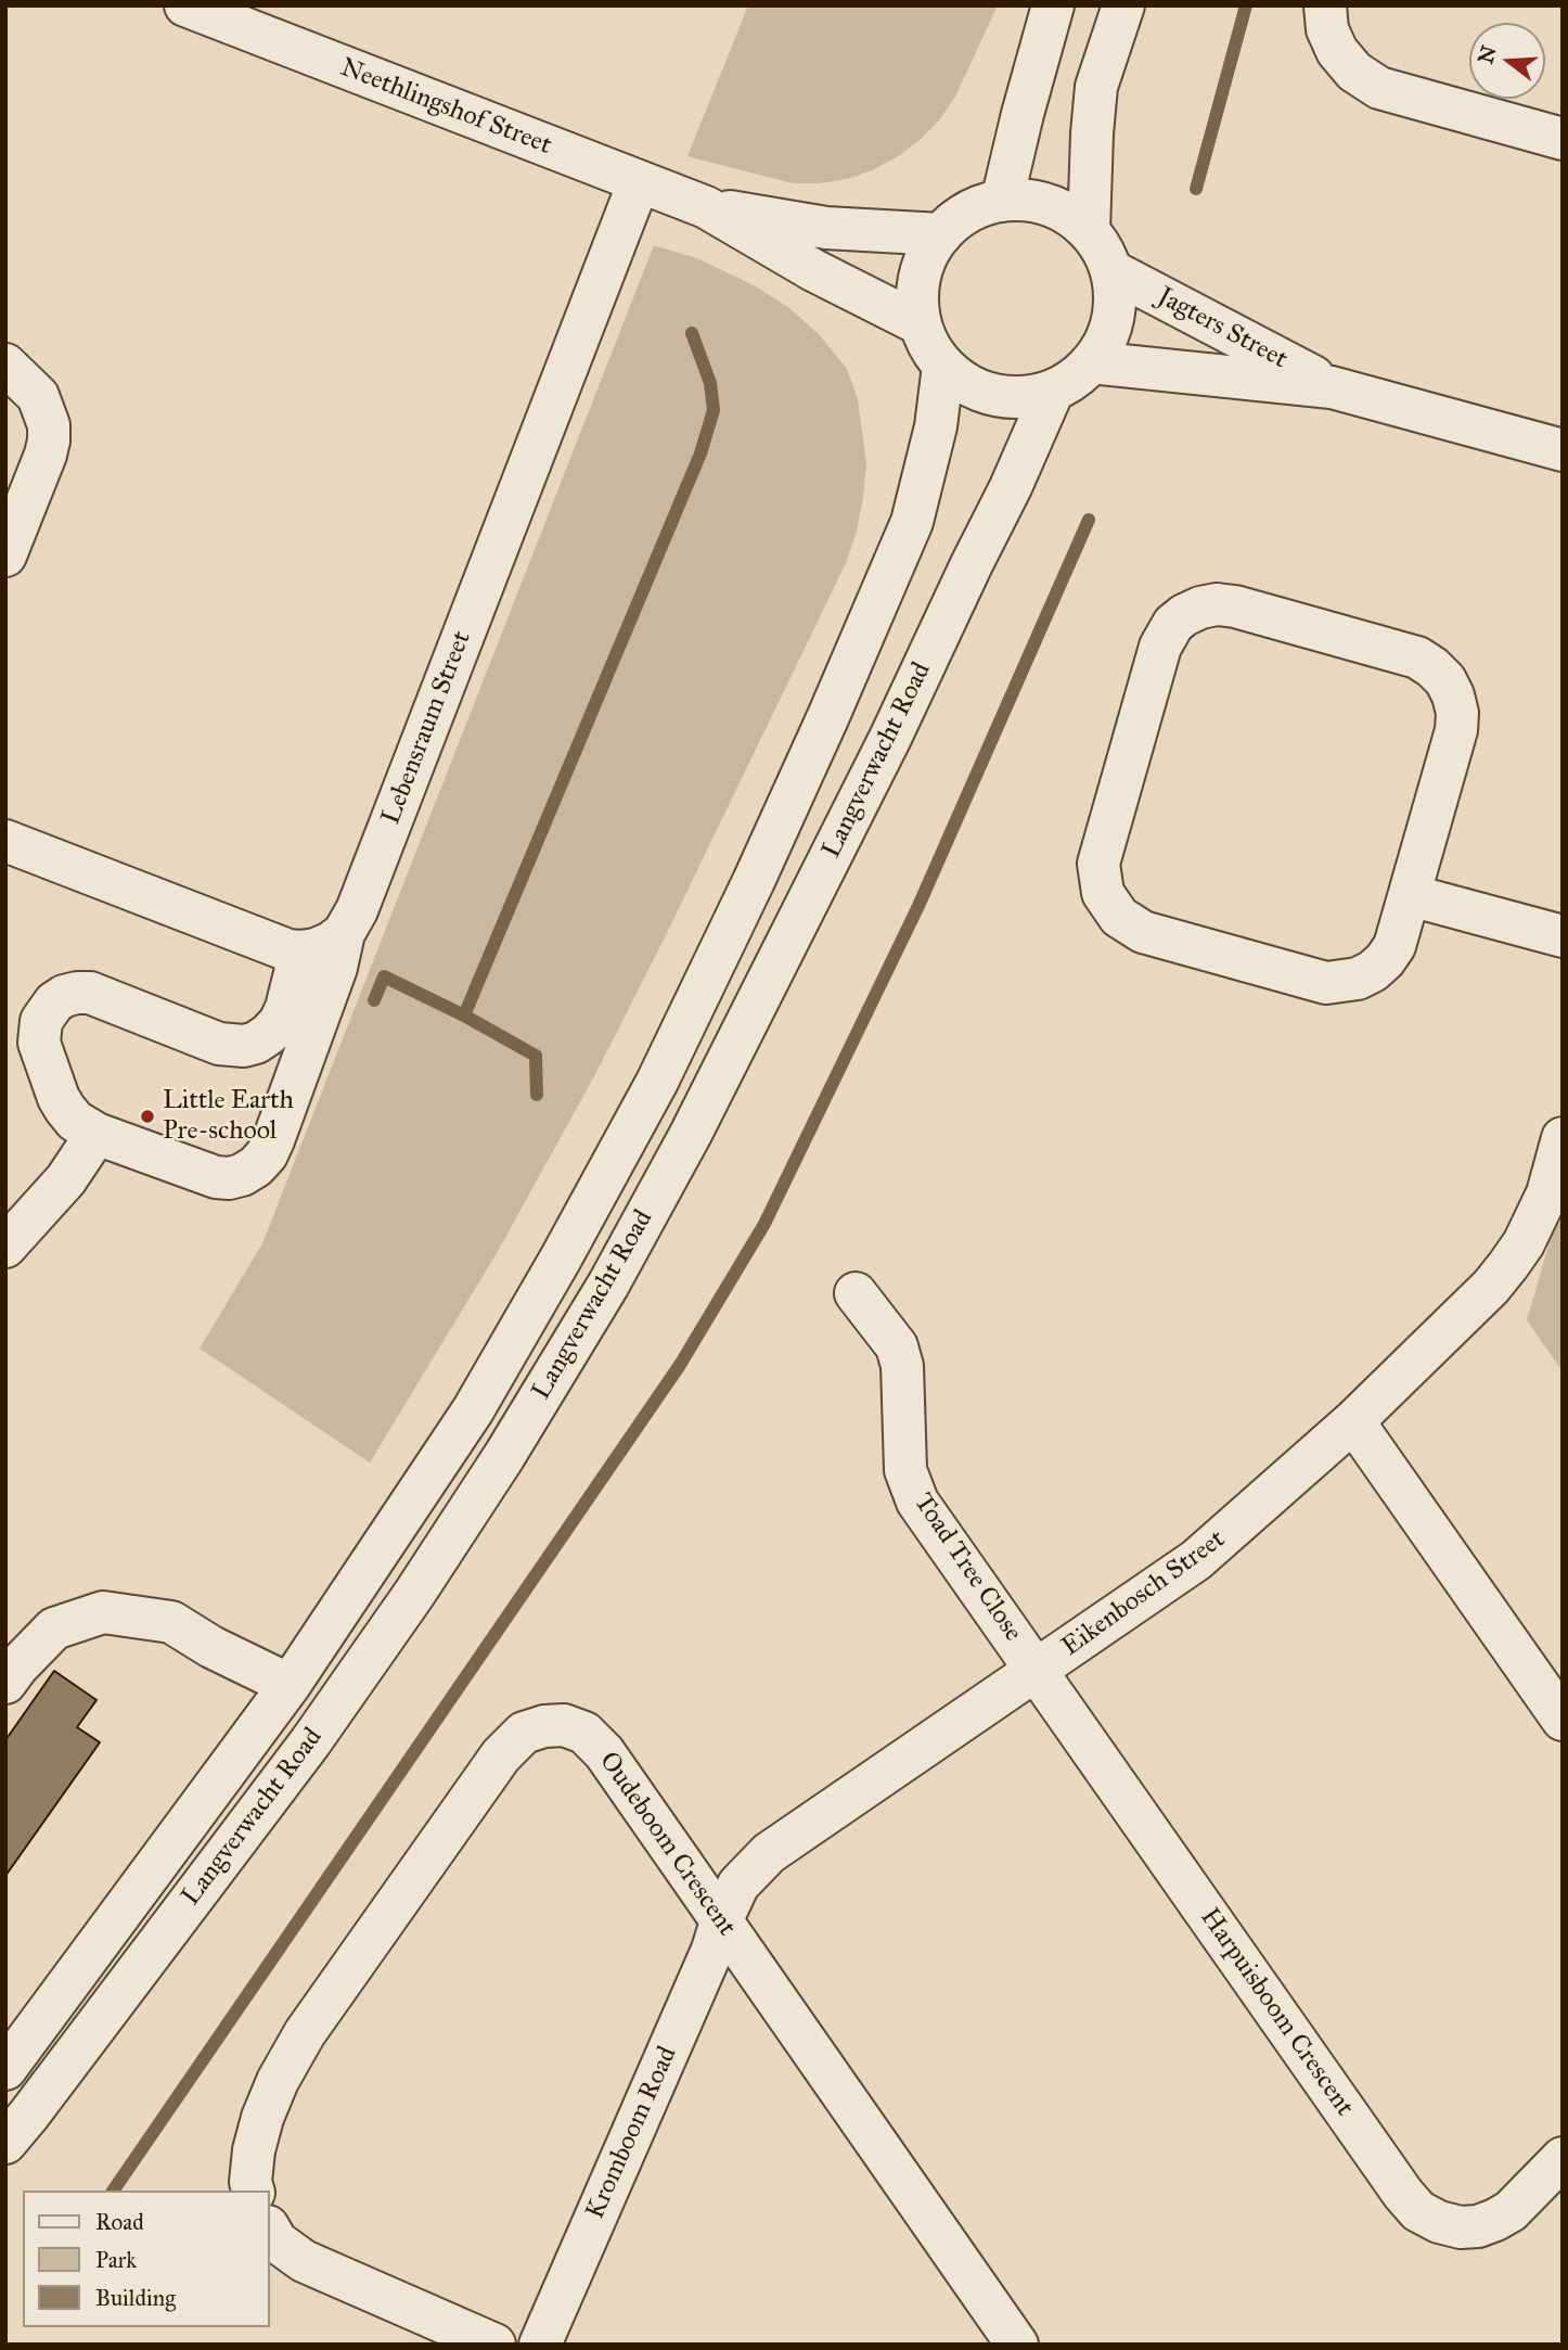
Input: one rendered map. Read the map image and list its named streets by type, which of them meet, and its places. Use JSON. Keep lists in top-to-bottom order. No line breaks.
{"streets":{"street":["Neethlingshof Street","Jagters Street","Lebensraum Street","Langverwacht Road","Toad Tree Close","Eikenbosch Street","Oudeboom Crescent","Harpuisboom Crescent","Kromboom Road"]},"crossings":[["Neethlingshof Street","Jagters Street"],["Neethlingshof Street","Lebensraum Street"],["Neethlingshof Street","Langverwacht Road"],["Jagters Street","Langverwacht Road"],["Toad Tree Close","Eikenbosch Street"],["Toad Tree Close","Harpuisboom Crescent"],["Eikenbosch Street","Oudeboom Crescent"],["Eikenbosch Street","Harpuisboom Crescent"],["Eikenbosch Street","Kromboom Road"],["Oudeboom Crescent","Kromboom Road"]],"places":["Little Earth Pre-school"],"legend":["Road","Park","Building"],"north":"left"}
